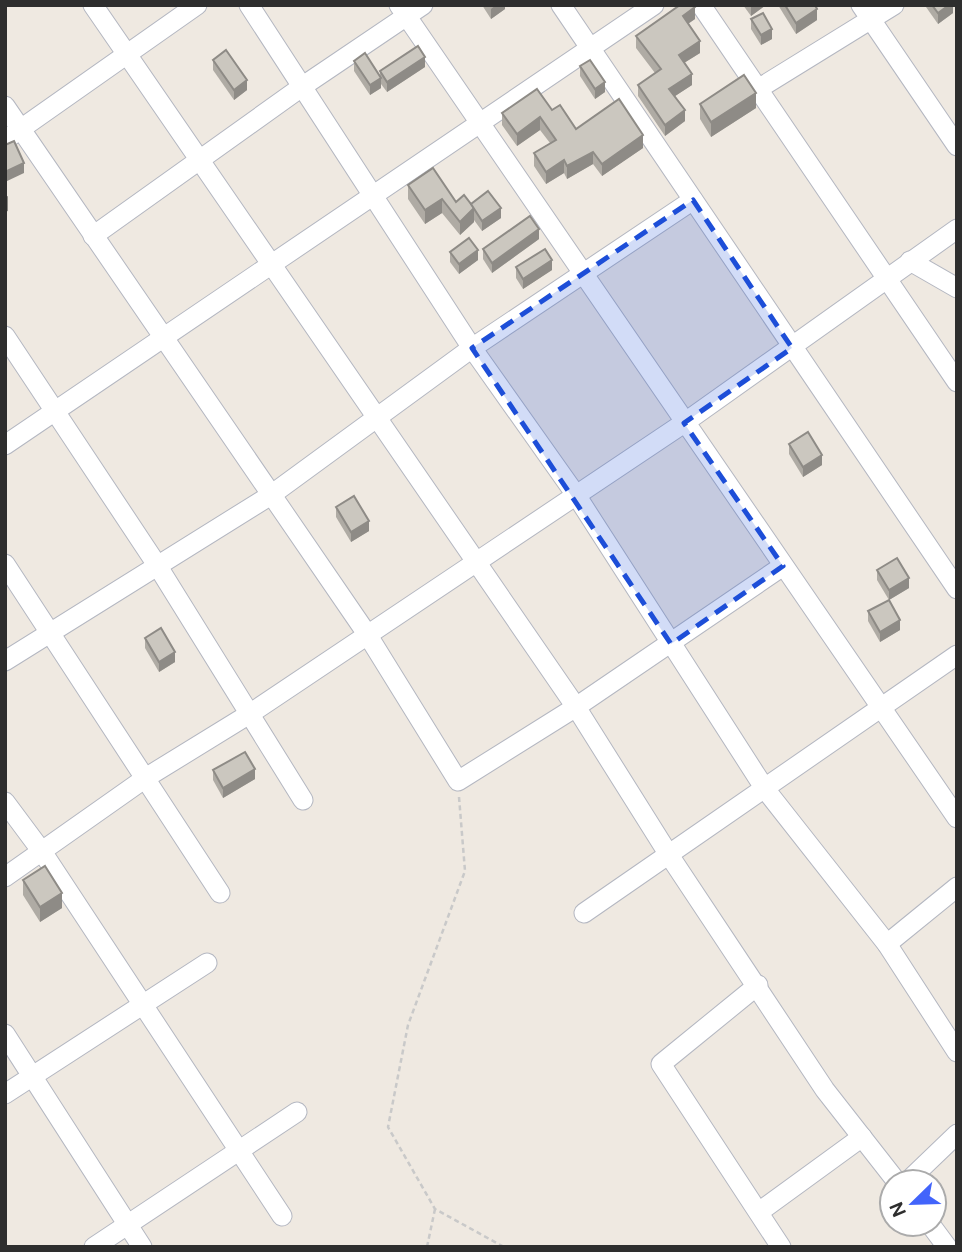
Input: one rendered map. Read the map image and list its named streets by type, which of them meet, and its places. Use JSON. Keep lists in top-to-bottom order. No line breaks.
{"north":"bottom left"}
